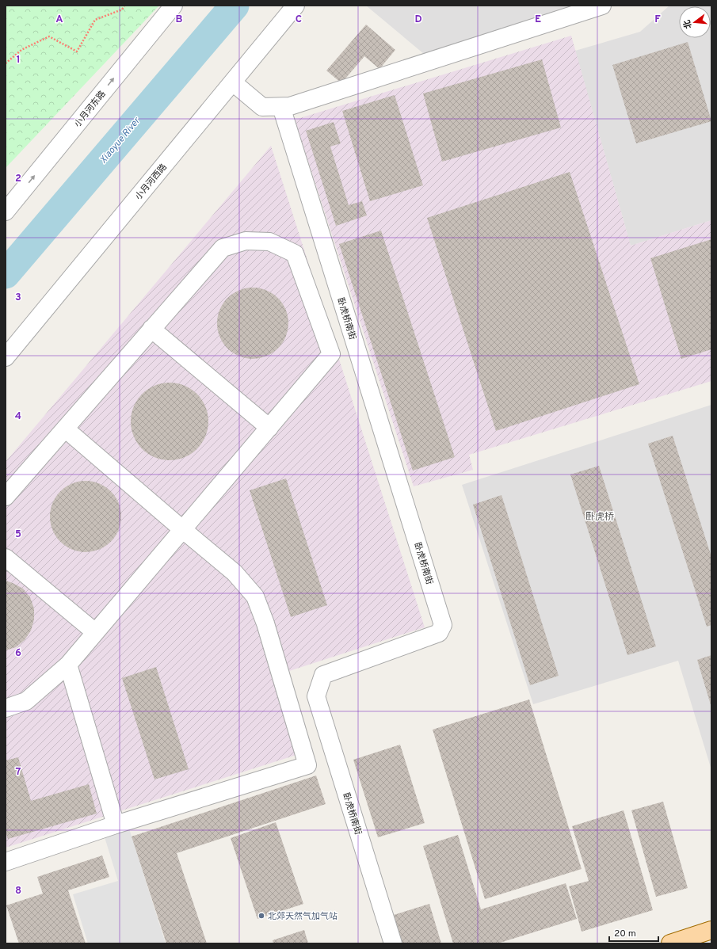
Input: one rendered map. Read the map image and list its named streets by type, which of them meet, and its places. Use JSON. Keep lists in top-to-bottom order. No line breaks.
{"streets":{"street":["小月河东路","小月河西路","卧虎桥南街"]},"one_way":["小月河东路"],"districts":["卧虎桥"],"water":["Xiaoyue River"],"places":["北郊天然气加气站"],"scale_bar":"20 m","north":"left","grid":{"columns":["A","B","C","D","E","F"],"rows":["1","2","3","4","5","6","7","8"]}}
